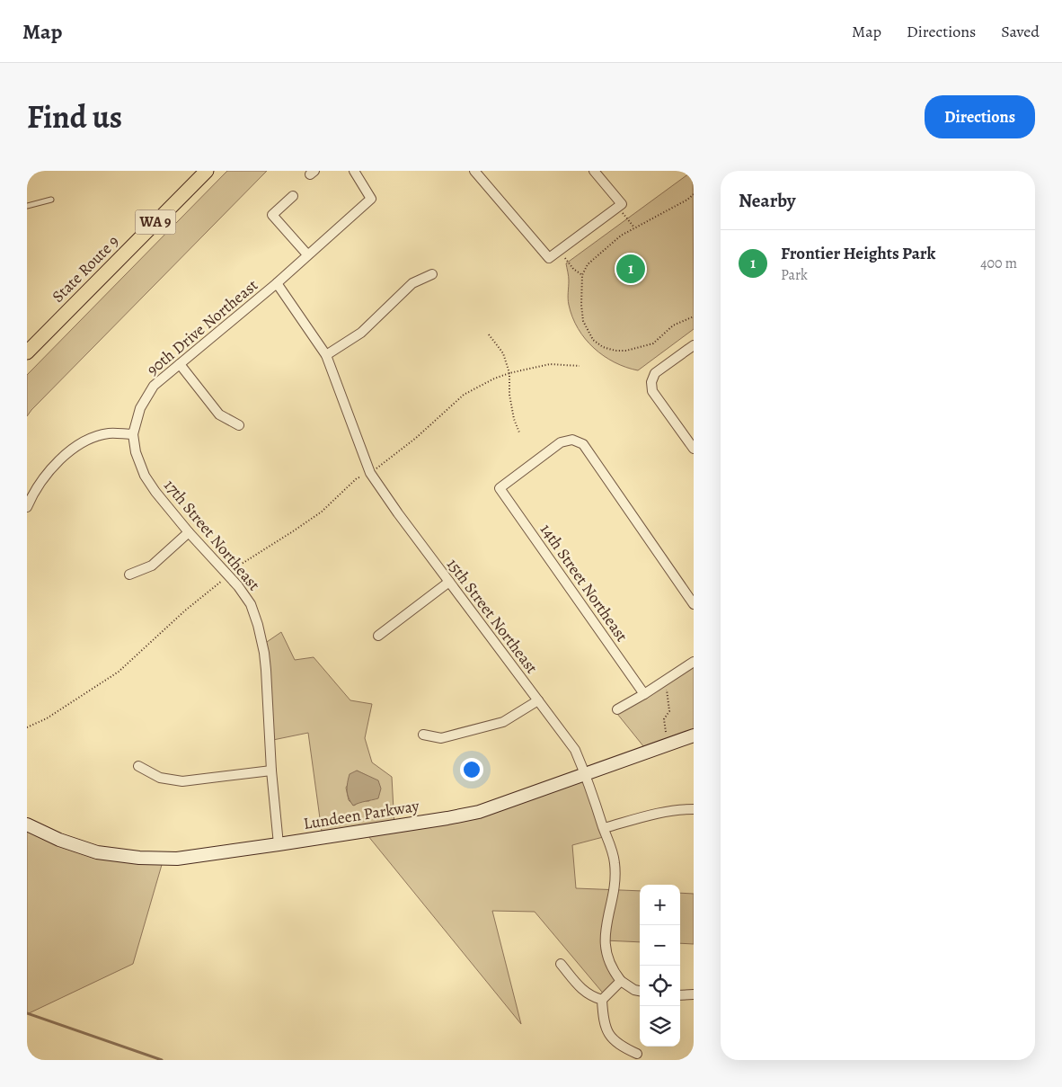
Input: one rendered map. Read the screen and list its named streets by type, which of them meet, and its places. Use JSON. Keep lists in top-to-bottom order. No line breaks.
{"streets":{"main road":["WA 9","State Route 9","Lundeen Parkway"],"street":["90th Drive Northeast","17th Street Northeast","14th Street Northeast","15th Street Northeast"]},"crossings":[["90th Drive Northeast","17th Street Northeast"],["90th Drive Northeast","15th Street Northeast"],["17th Street Northeast","Lundeen Parkway"],["15th Street Northeast","Lundeen Parkway"]],"page":{"header":"Map","nav":["Map","Directions","Saved"],"title":"Find us","buttons":"Directions","heading":"Nearby","list":[{"mark":"1","name":"Frontier Heights Park","note":"Park","value":"400 m"}],"pins":"1","map_buttons":["+","−"]}}
